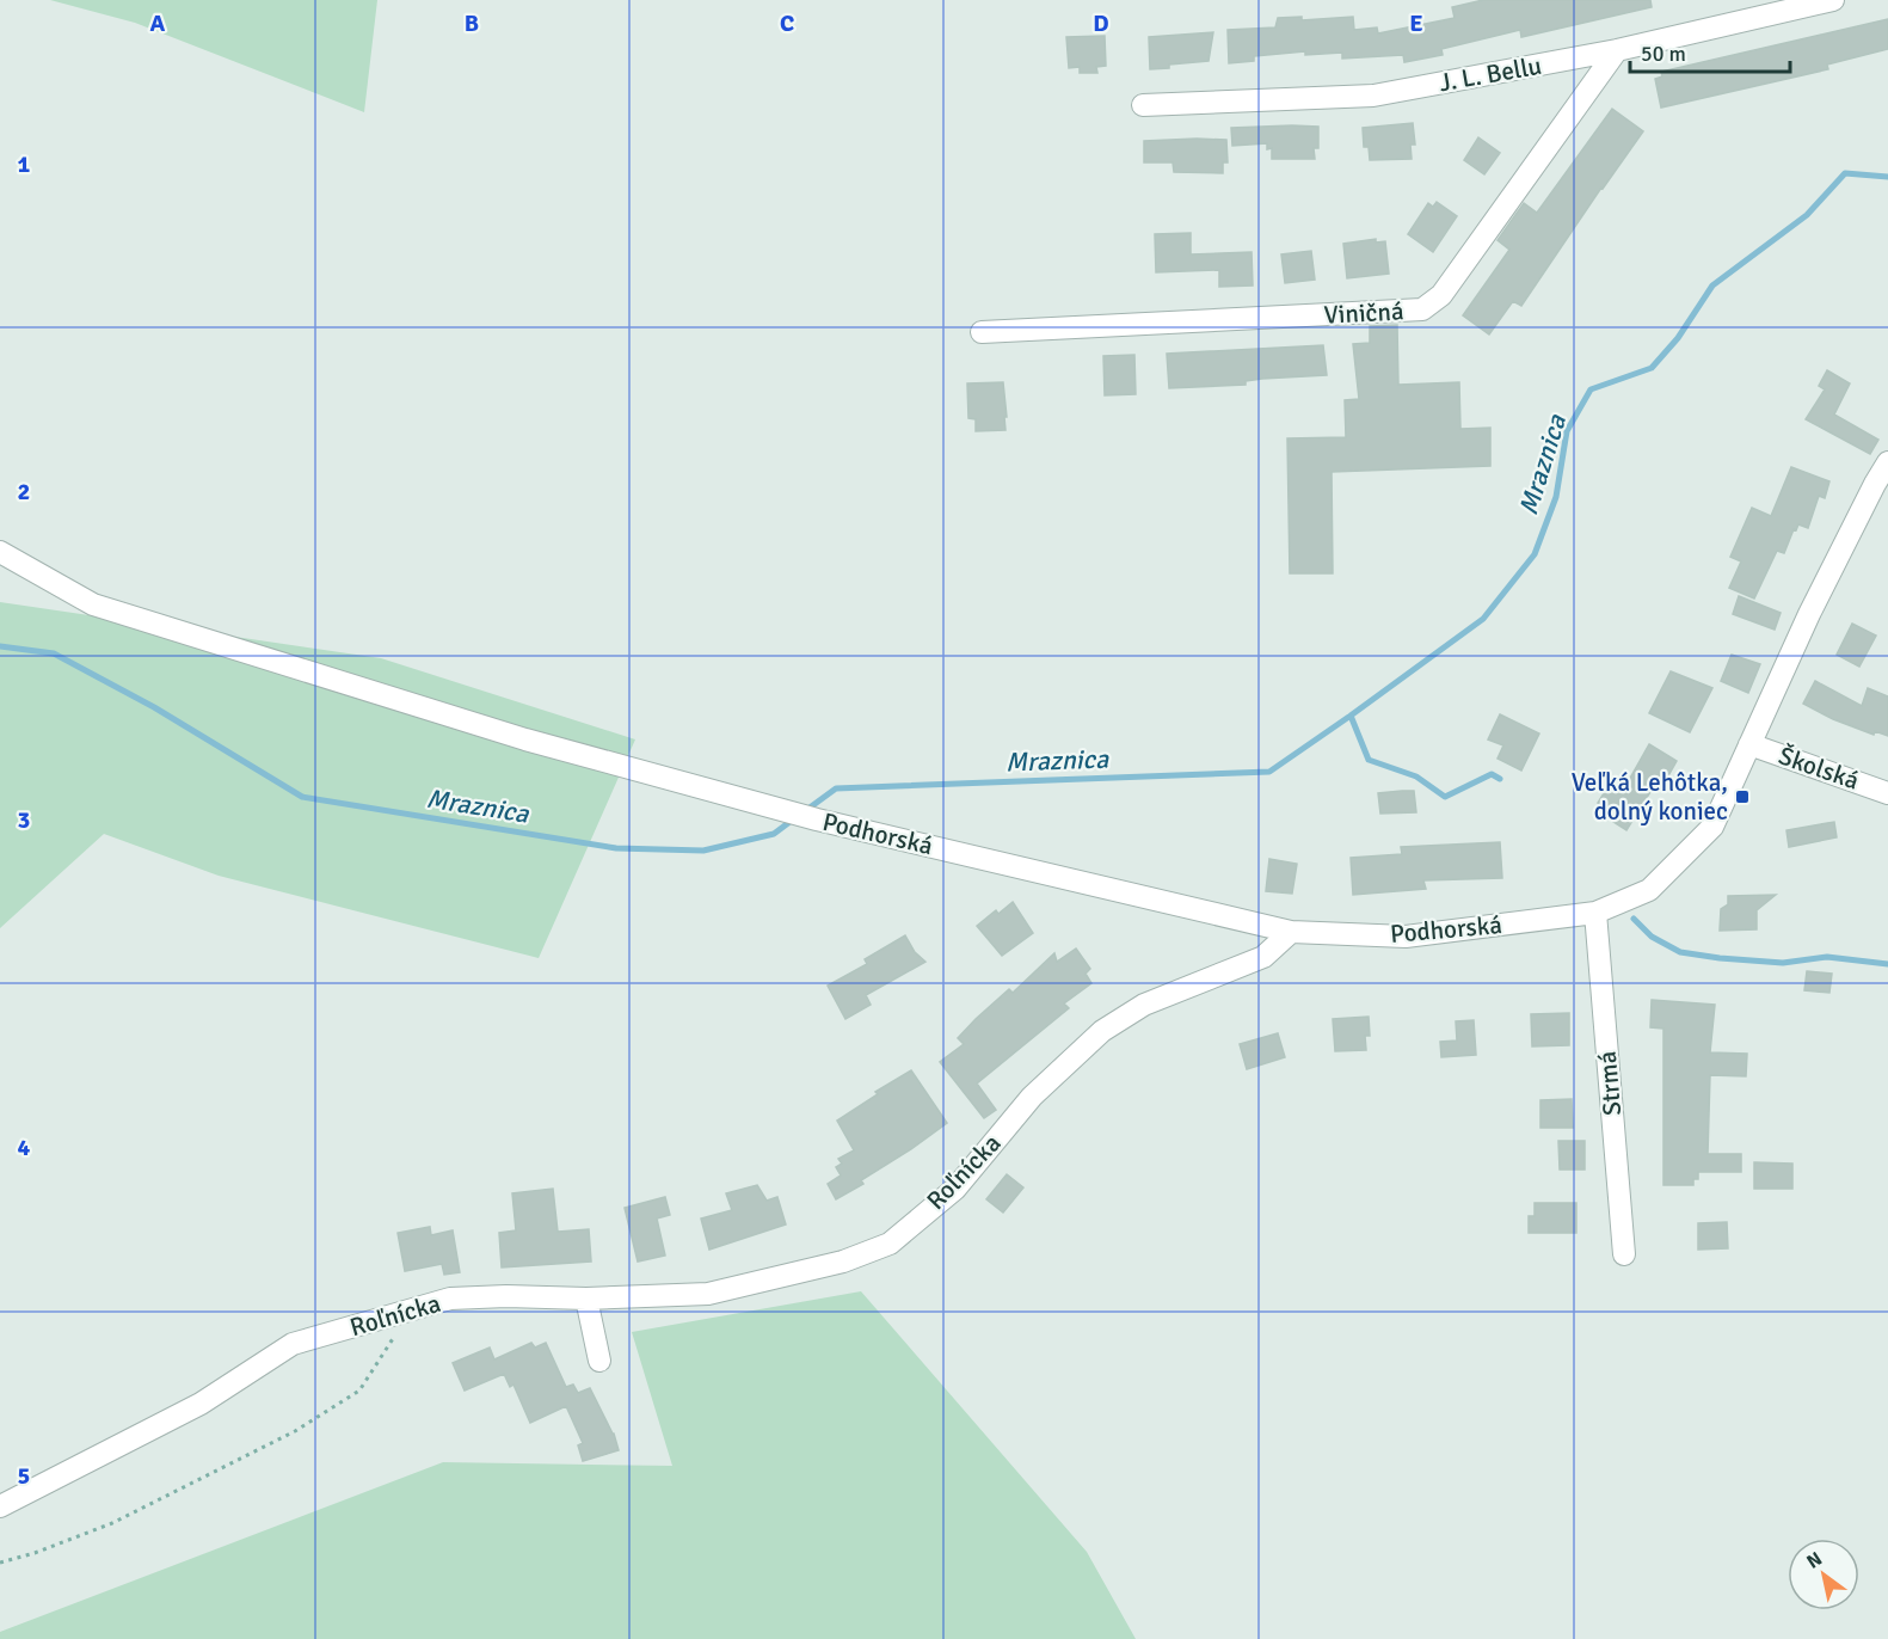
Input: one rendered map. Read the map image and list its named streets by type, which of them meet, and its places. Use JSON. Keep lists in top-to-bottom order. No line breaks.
{"streets":{"street":["J. L. Bellu","Viničná","Školská","Podhorská","Strmá","Roľnícka"]},"crossings":[["J. L. Bellu","Viničná"],["Školská","Podhorská"],["Podhorská","Strmá"],["Podhorská","Roľnícka"]],"water":["Mraznica"],"places":{"transit":["Veľká Lehôtka, dolný koniec"]},"scale_bar":"50 m","north":"top left","grid":{"columns":["A","B","C","D","E"],"rows":["1","2","3","4","5"]}}
